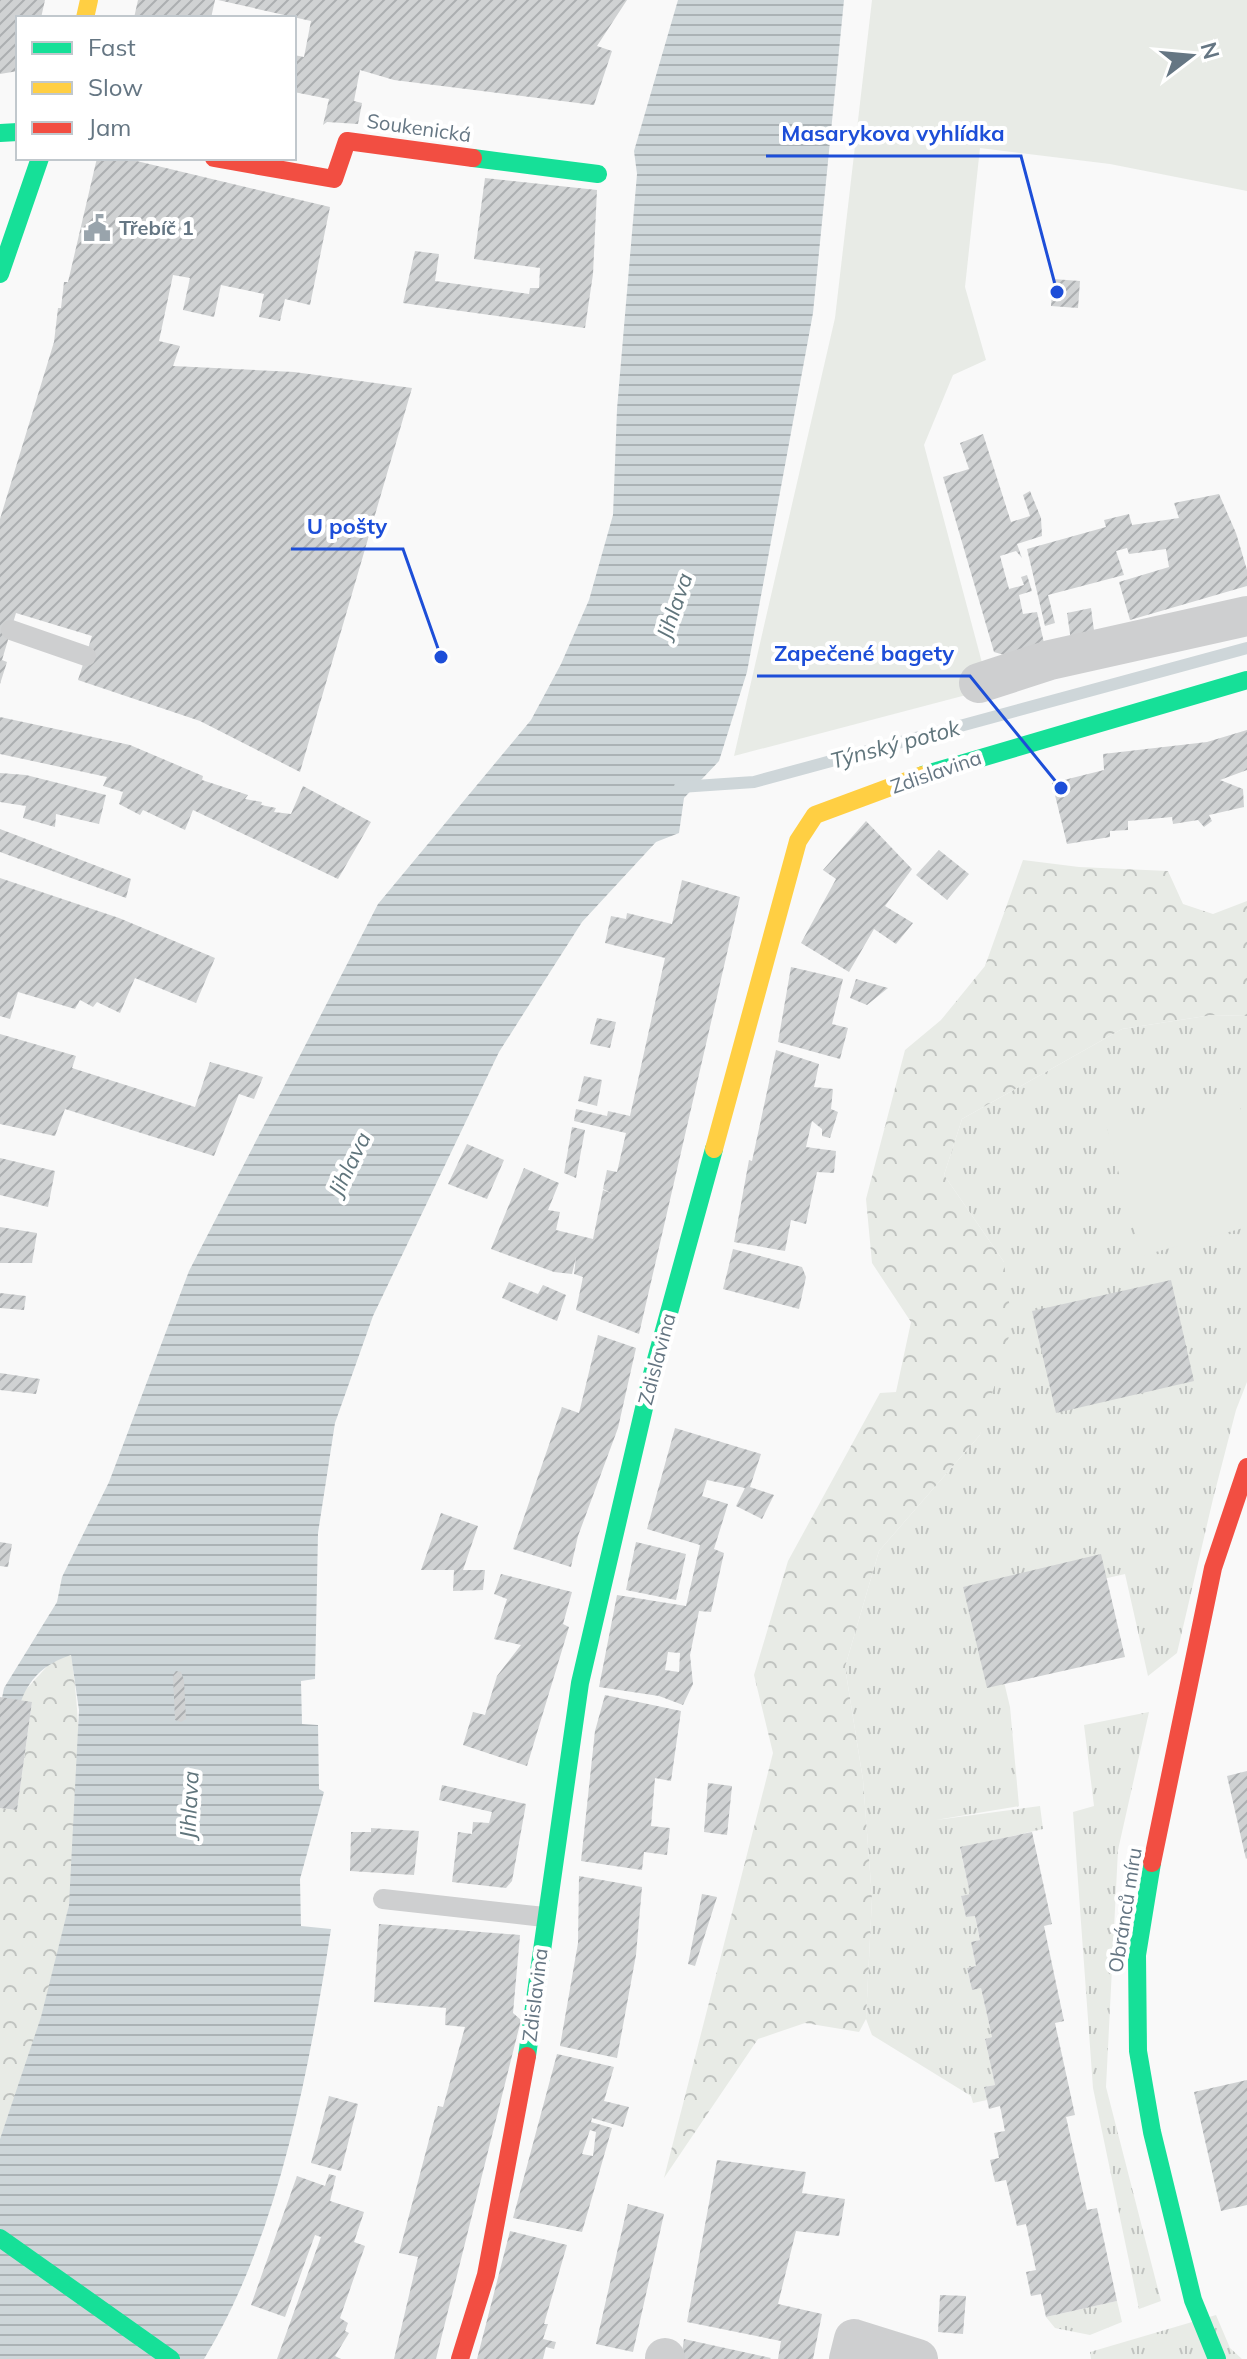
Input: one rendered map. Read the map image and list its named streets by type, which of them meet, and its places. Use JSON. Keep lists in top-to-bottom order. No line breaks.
{"streets":{"street":["Soukenická","Zdislavina","Obránců míru"]},"water":["Jihlava","Týnský potok"],"places":{"public building":["Třebíč 1"],"other":["Masarykova vyhlídka","U pošty","Zapečené bagety"]},"legend":["Fast","Slow","Jam"],"north":"right"}
